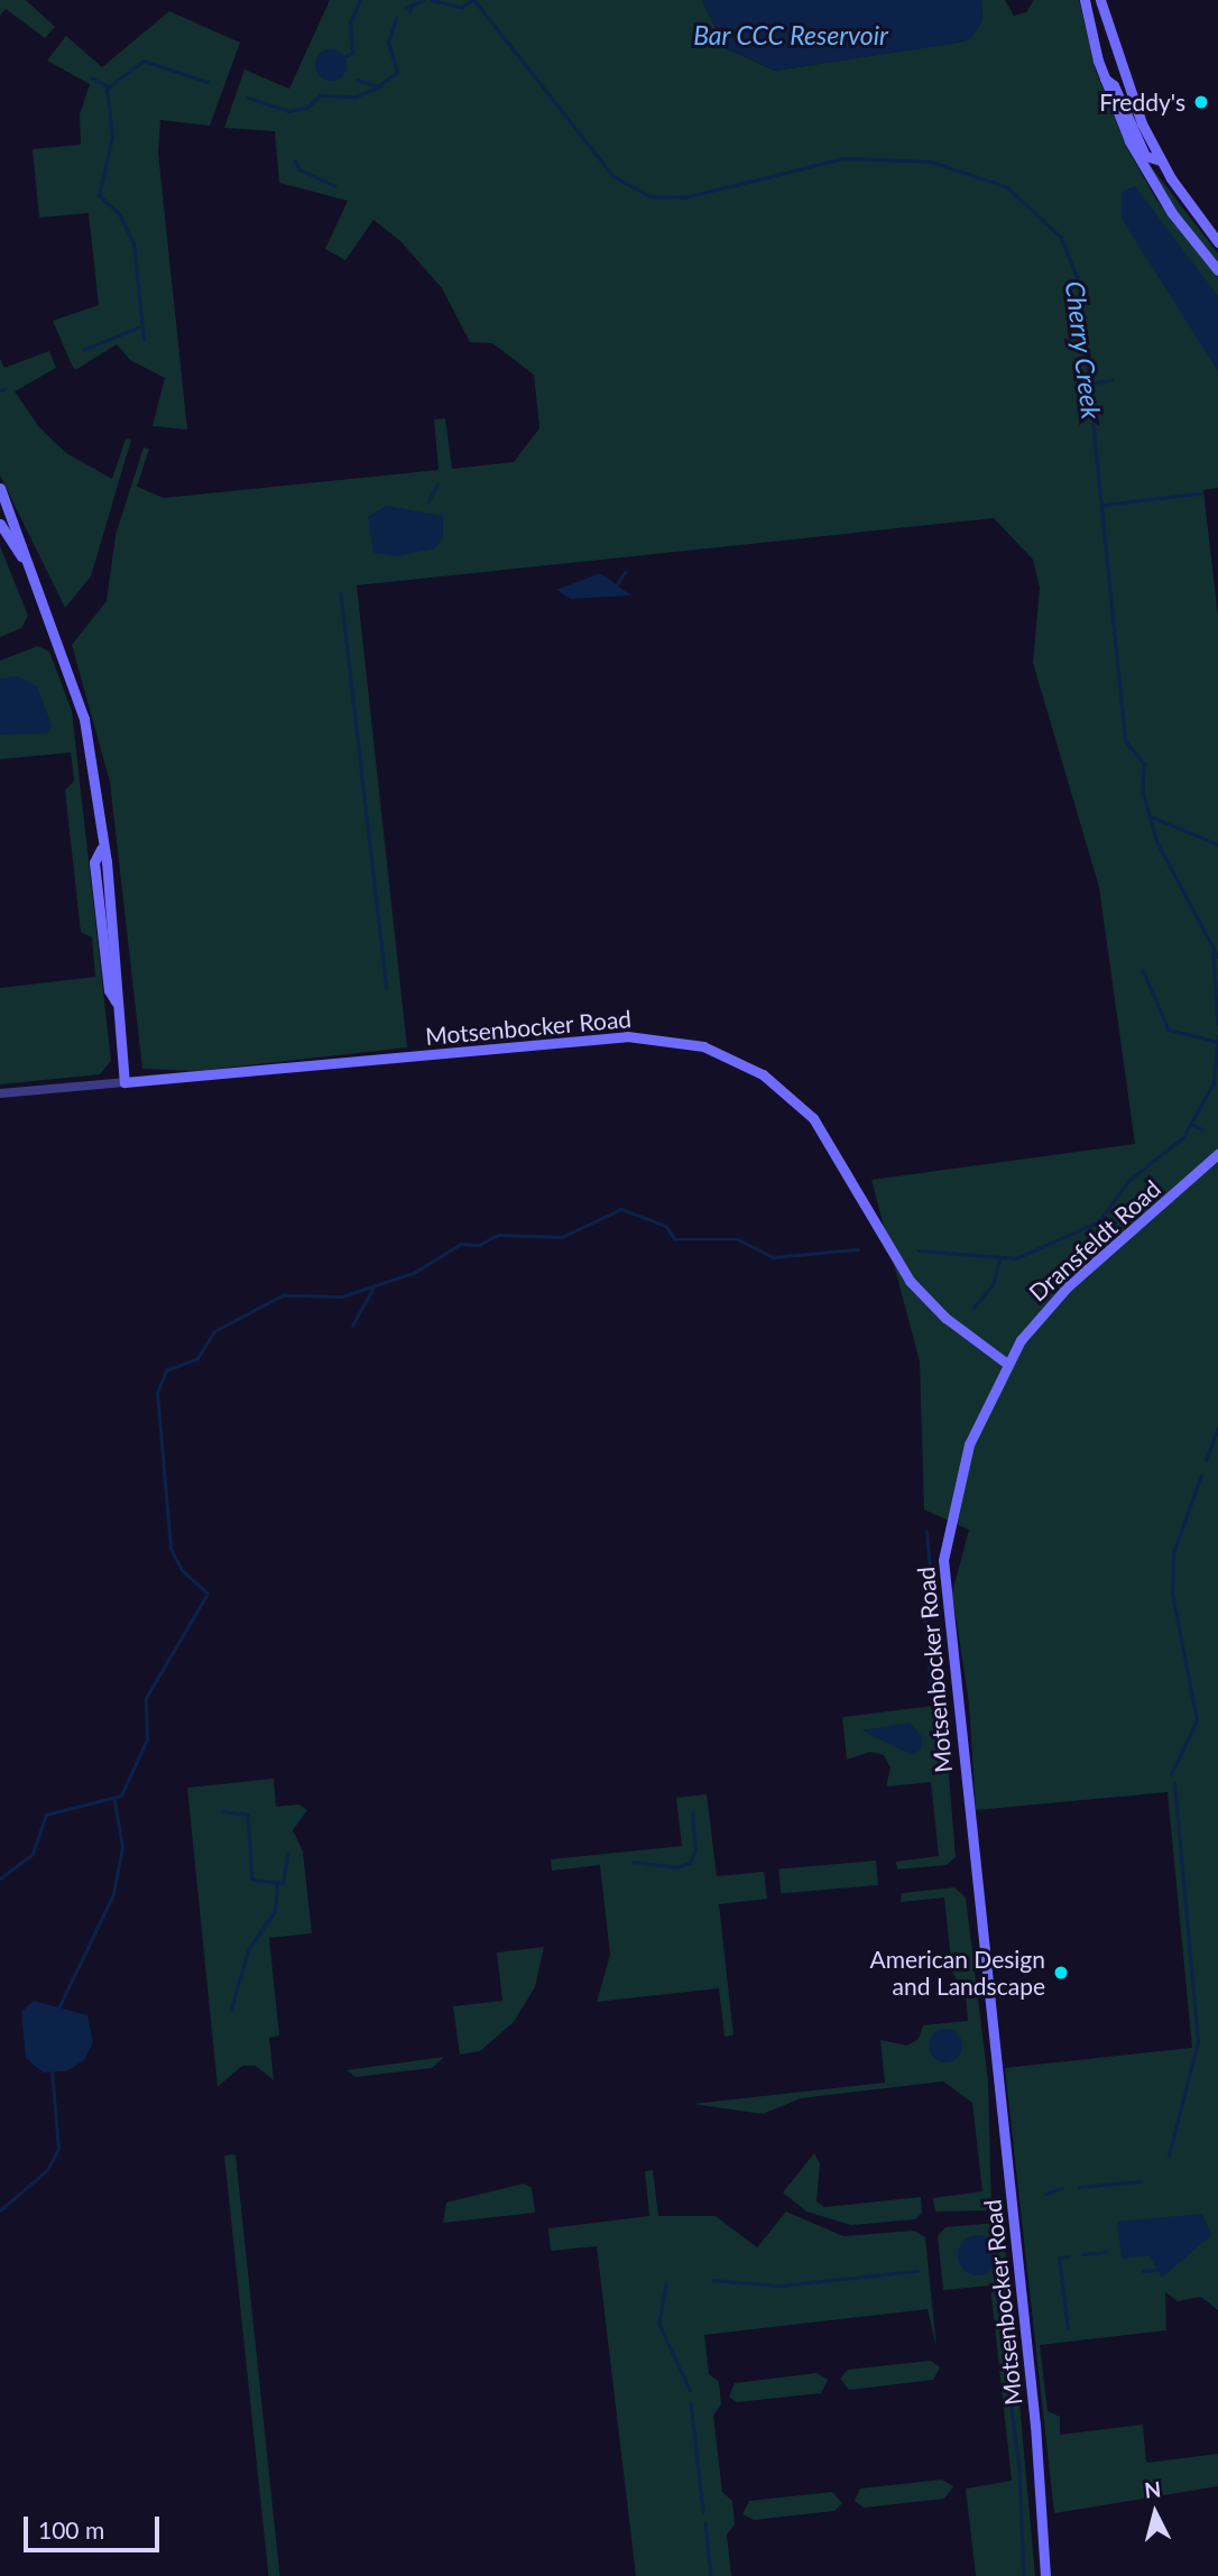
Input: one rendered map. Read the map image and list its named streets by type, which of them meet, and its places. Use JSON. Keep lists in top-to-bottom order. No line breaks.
{"streets":{"main road":["Motsenbocker Road","Dransfeldt Road"]},"crossings":[["Motsenbocker Road","Dransfeldt Road"]],"water":["Bar CCC Reservoir","Cherry Creek"],"places":["Freddy's","American Design and Landscape"],"scale_bar":"100 m","north":"top"}
